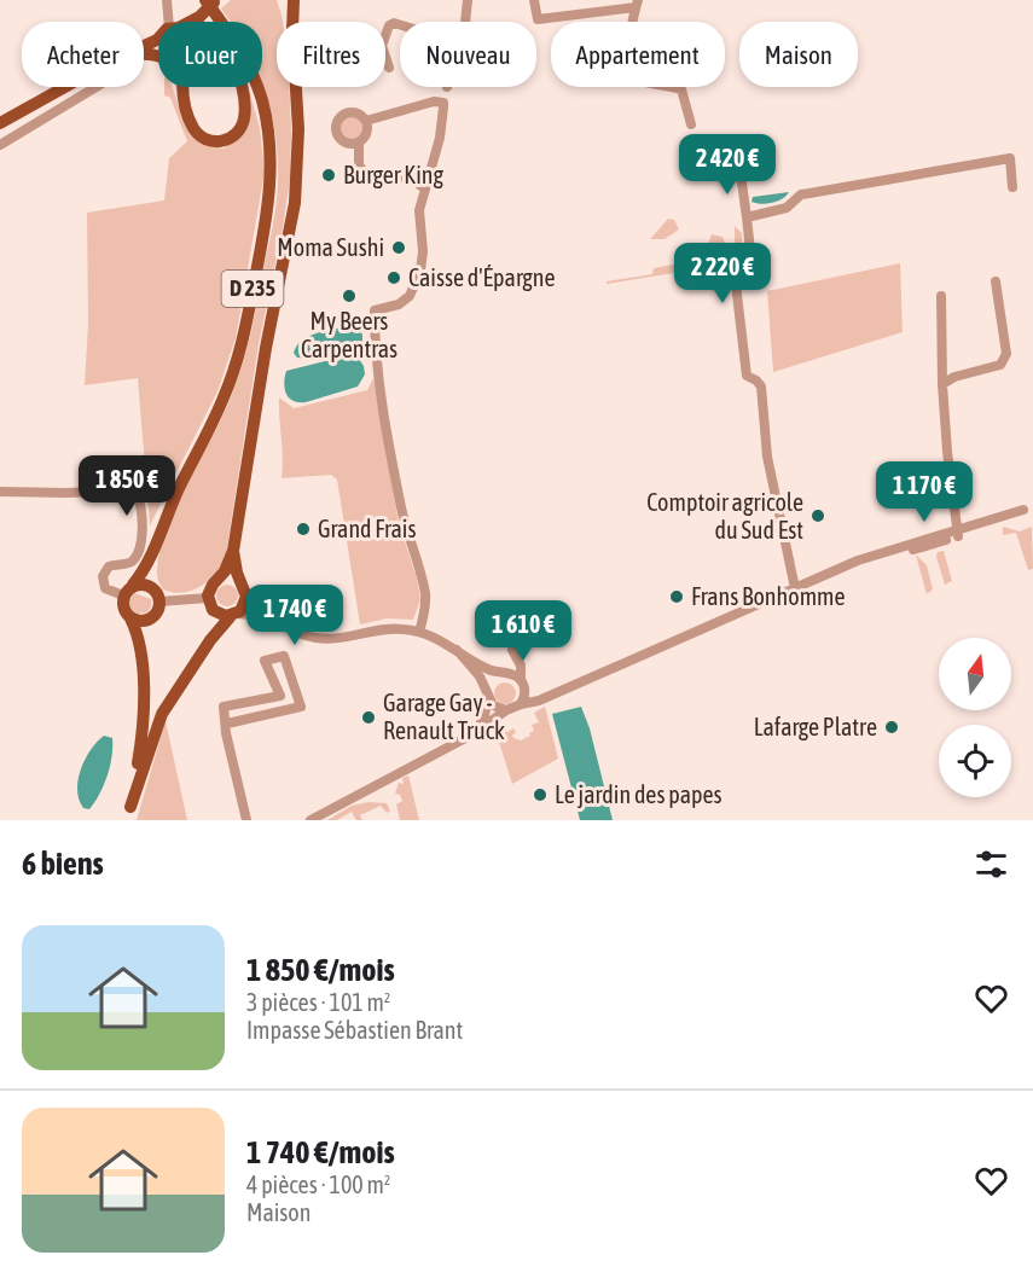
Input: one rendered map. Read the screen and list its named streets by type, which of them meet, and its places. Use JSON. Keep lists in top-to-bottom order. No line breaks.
{"streets":{"main road":["D 235"]},"places":["Burger King","Moma Sushi","Caisse d'Épargne","My Beers Carpentras","Comptoir agricole du Sud Est","Grand Frais","Frans Bonhomme","Garage Gay - Renault Truck","Lafarge Platre","Le jardin des papes"],"north":"top","page":{"chip":["Acheter","Louer","Filtres","Nouveau","Appartement","Maison"],"price":["2 420 €","2 220 €","1 850 €","1 170 €","1 740 €","1 610 €"],"heading":"6 biens","list":[{"name":"1 850 €/mois","note":"3 pièces · 101 m² · Impasse Sébastien Brant"},{"name":"1 740 €/mois","note":"4 pièces · 100 m² · Maison"}]}}
